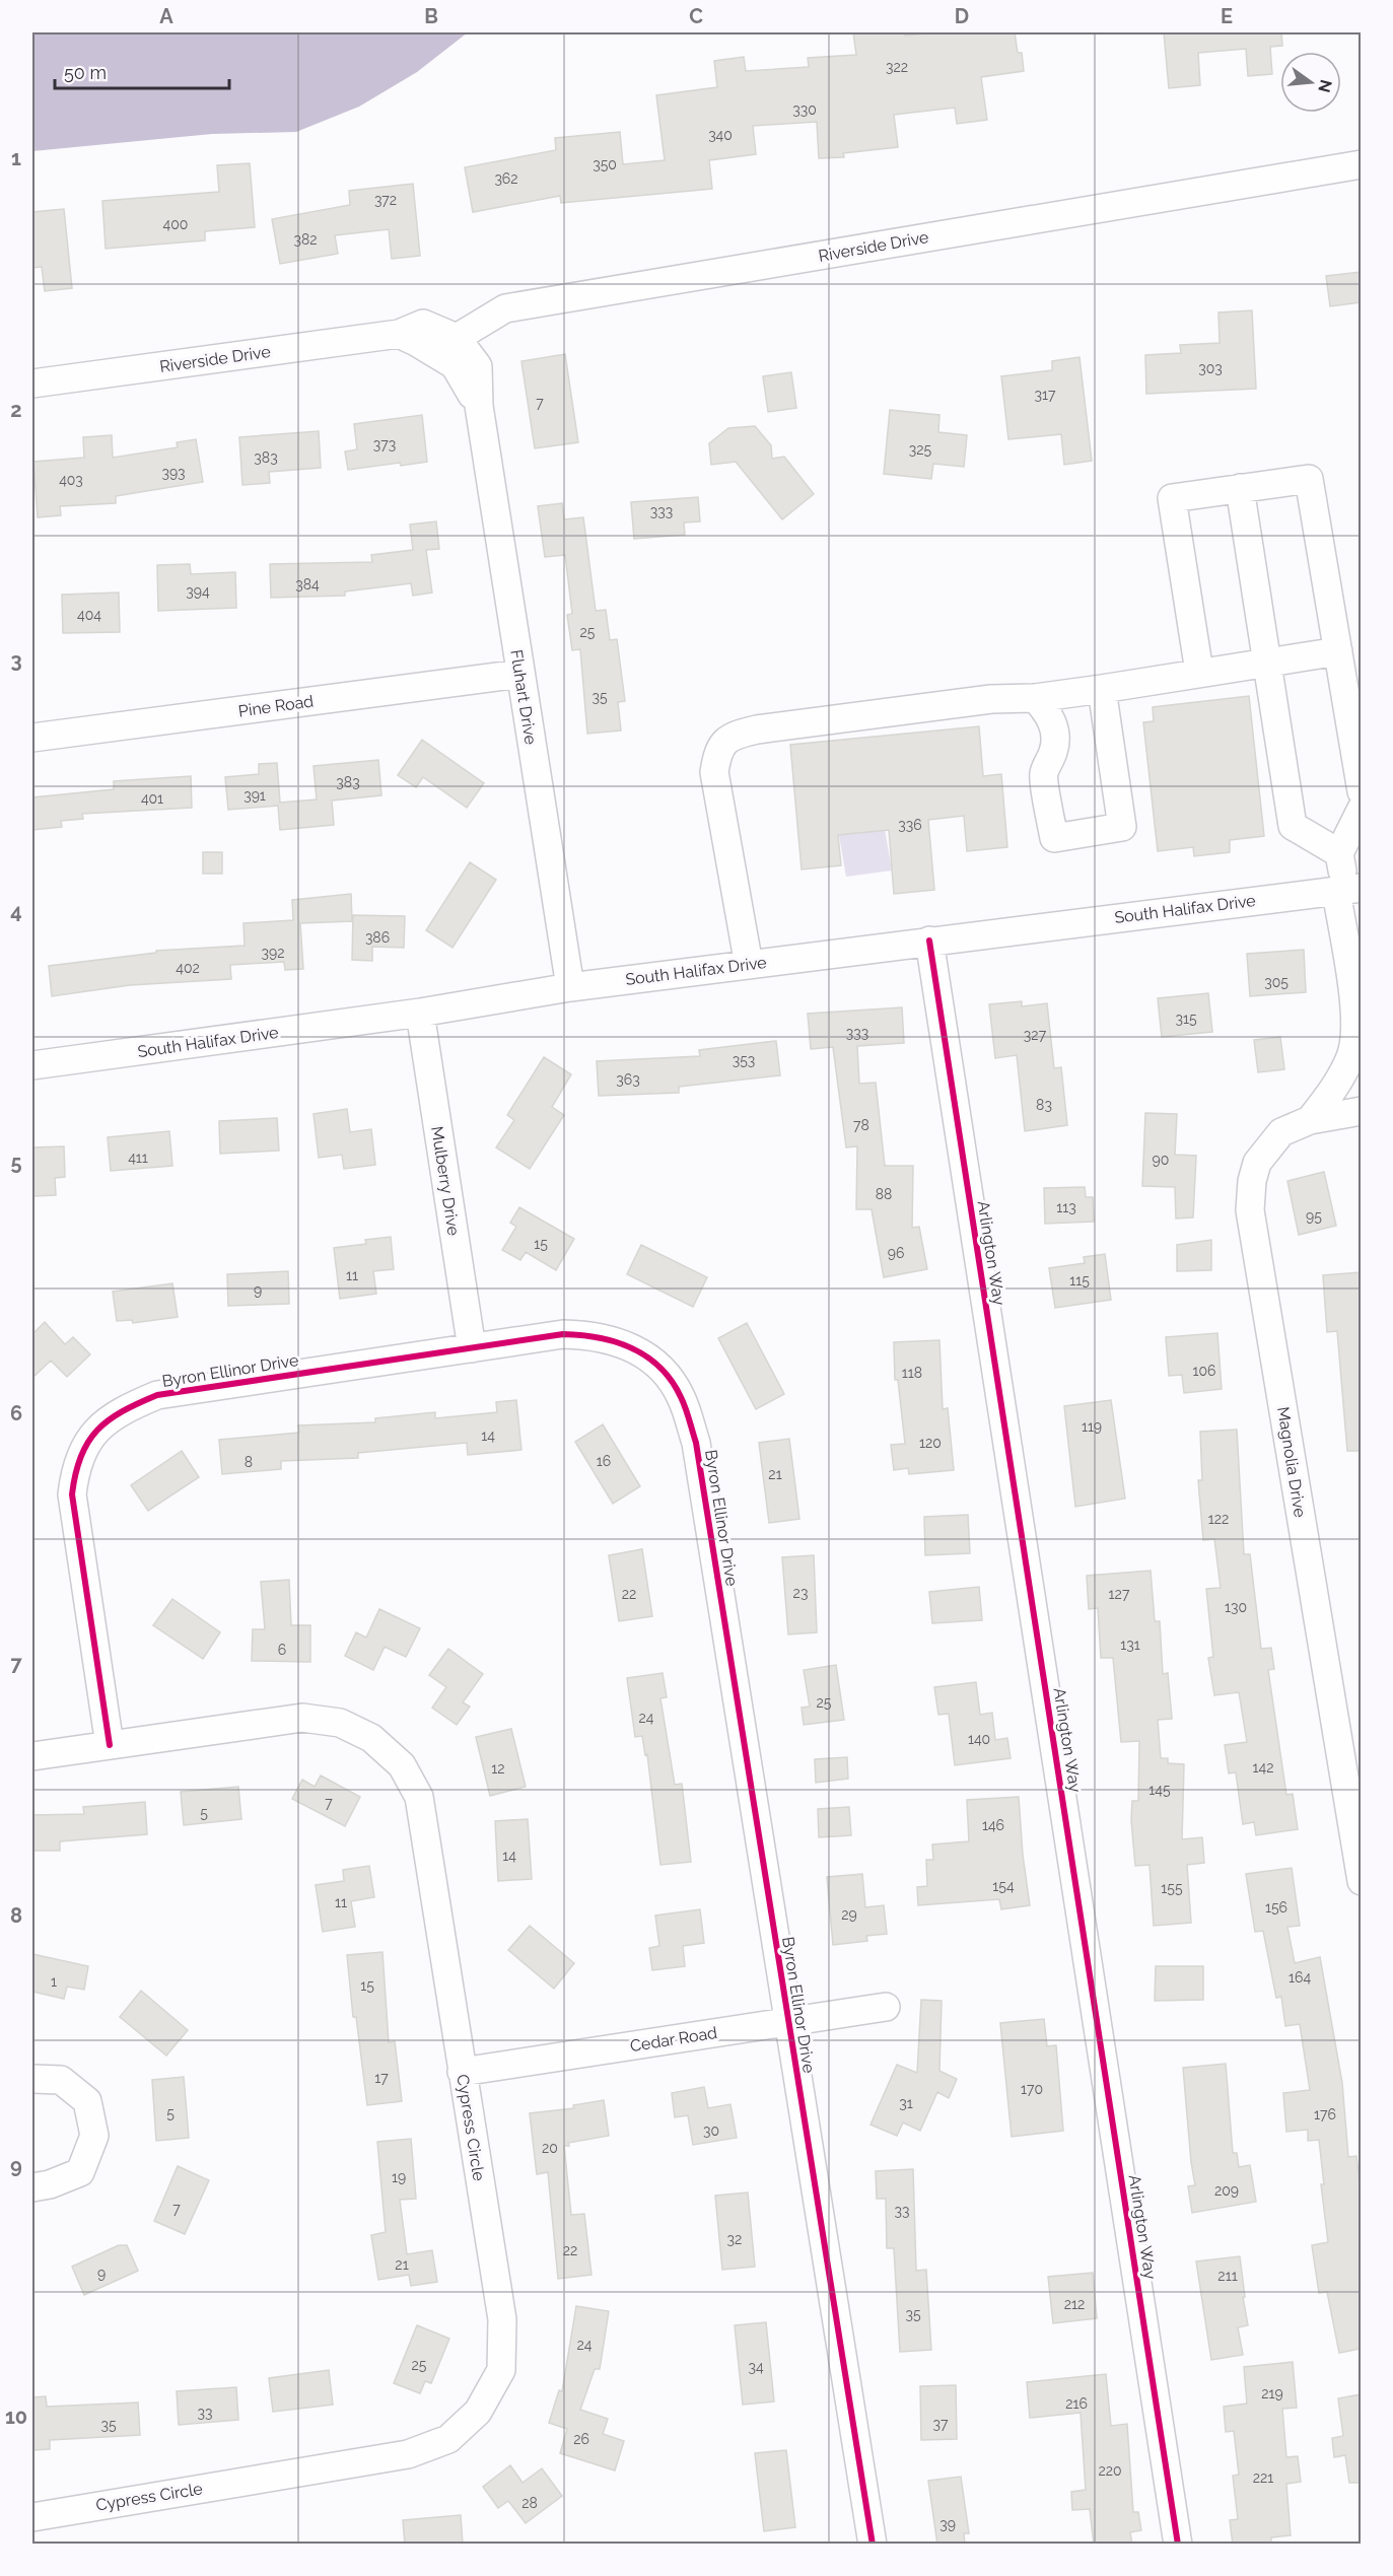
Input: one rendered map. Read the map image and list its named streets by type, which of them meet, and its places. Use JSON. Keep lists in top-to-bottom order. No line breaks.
{"streets":{"street":["Riverside Drive","Fluhart Drive","Pine Road","South Halifax Drive","Mulberry Drive","Arlington Way","Byron Ellinor Drive","Magnolia Drive","Cedar Road","Cypress Circle"]},"crossings":[["Riverside Drive","Fluhart Drive"],["Fluhart Drive","Pine Road"],["Fluhart Drive","South Halifax Drive"],["South Halifax Drive","Mulberry Drive"],["South Halifax Drive","Arlington Way"],["Mulberry Drive","Byron Ellinor Drive"],["Byron Ellinor Drive","Cedar Road"],["Byron Ellinor Drive","Cypress Circle"],["Cedar Road","Cypress Circle"]],"house_numbers":["322","330","340","350","362","372","400","382","303","317","7","373","325","383","393","403","333","384","394","404","25","35","383","391","401","336","386","392","402","305","315","333","327","353","363","83","78","411","90","88","113","95","15","96","11","115","9","106","118","119","14","120","16","8","21","122","23","22","127","130","131","6","25","24","140","142","12","145","7","5","146","14","154","155","11","156","29","164","1","15","17","170","31","5","176","30","20","19","209","7","33","32","22","21","9","211","212","35","24","25","34","219","216","33","37","35","26","220","221","28","39"],"scale_bar":"50 m","north":"right","grid":{"columns":["A","B","C","D","E"],"rows":["1","2","3","4","5","6","7","8","9","10"]}}
